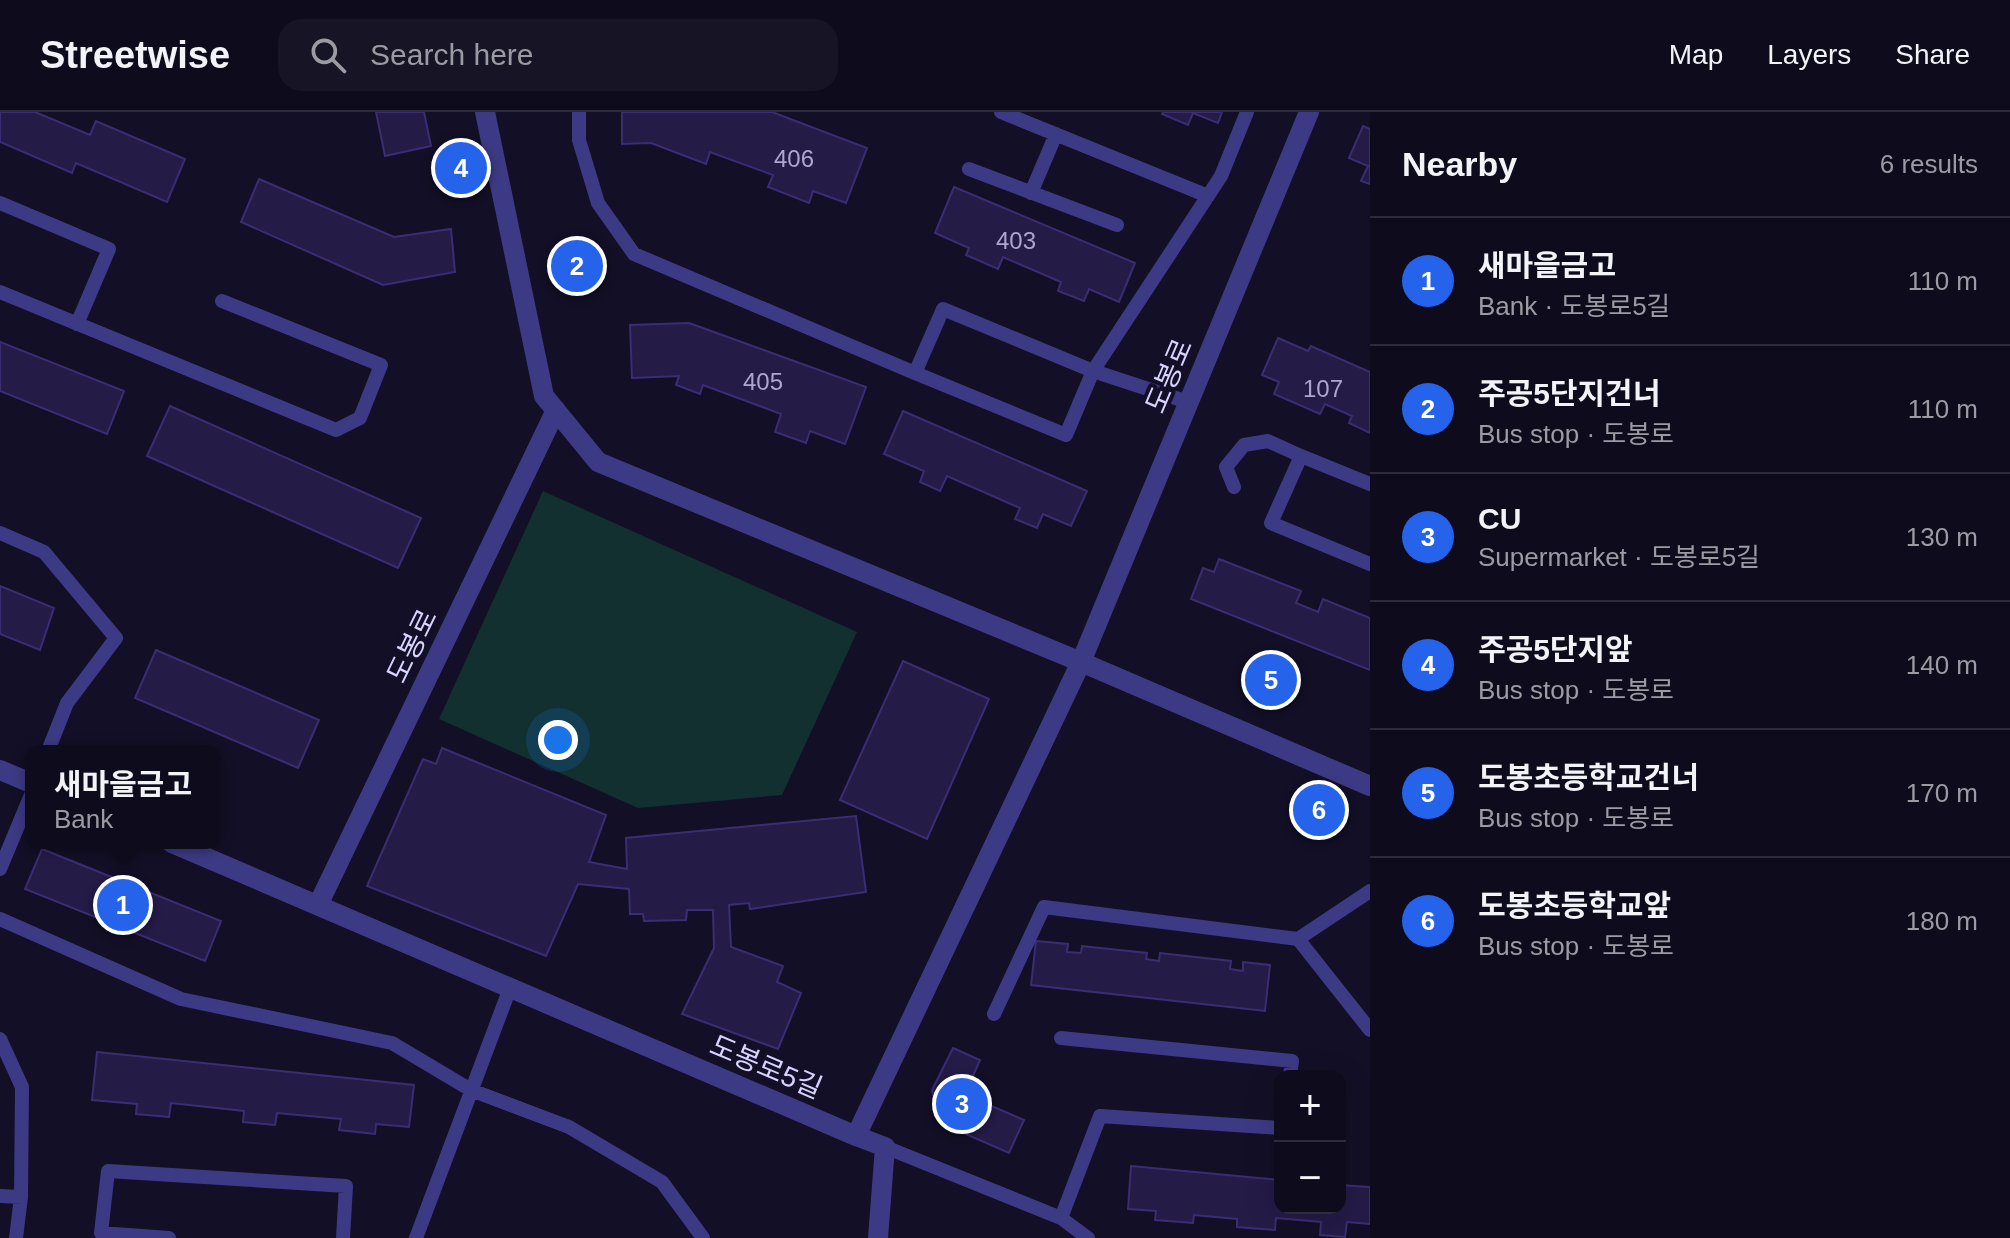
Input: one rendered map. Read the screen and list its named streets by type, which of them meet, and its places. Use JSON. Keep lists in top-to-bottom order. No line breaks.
{"streets":{"street":["도봉로","도봉로5길"]},"crossings":[["도봉로","도봉로5길"]],"house_numbers":["406","403","405","107"],"page":{"header":"Streetwise","search":"Search here","nav":["Map","Layers","Share"],"heading":["Nearby","6 results"],"pins":["4","2","5","6","1","3"],"list":[{"mark":"1","name":"새마을금고","note":"Bank · 도봉로5길","value":"110 m"},{"mark":"2","name":"주공5단지건너","note":"Bus stop · 도봉로","value":"110 m"},{"mark":"3","name":"CU","note":"Supermarket · 도봉로5길","value":"130 m"},{"mark":"4","name":"주공5단지앞","note":"Bus stop · 도봉로","value":"140 m"},{"mark":"5","name":"도봉초등학교건너","note":"Bus stop · 도봉로","value":"170 m"},{"mark":"6","name":"도봉초등학교앞","note":"Bus stop · 도봉로","value":"180 m"}],"popup":["새마을금고","Bank"],"map_buttons":["+","−"]}}
